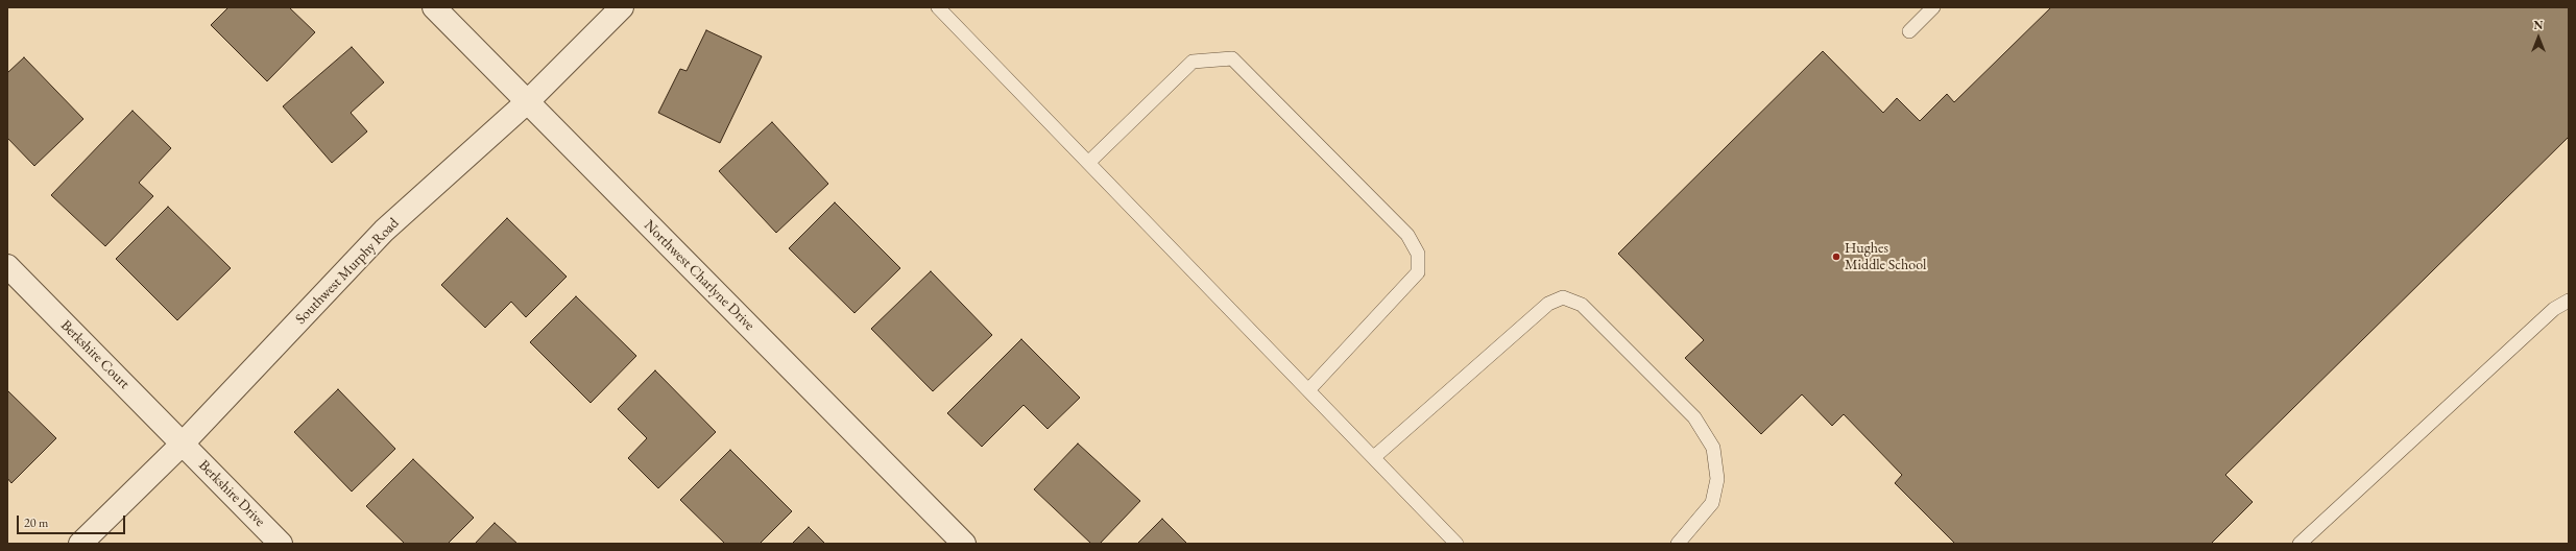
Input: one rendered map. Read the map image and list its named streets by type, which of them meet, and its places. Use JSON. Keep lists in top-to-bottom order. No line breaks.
{"streets":{"street":["Southwest Murphy Road","Northwest Charlyne Drive","Berkshire Court","Berkshire Drive"]},"crossings":[["Southwest Murphy Road","Northwest Charlyne Drive"],["Southwest Murphy Road","Berkshire Court"],["Southwest Murphy Road","Berkshire Drive"],["Berkshire Court","Berkshire Drive"]],"places":["Hughes Middle School"],"scale_bar":"20 m","north":"top"}
